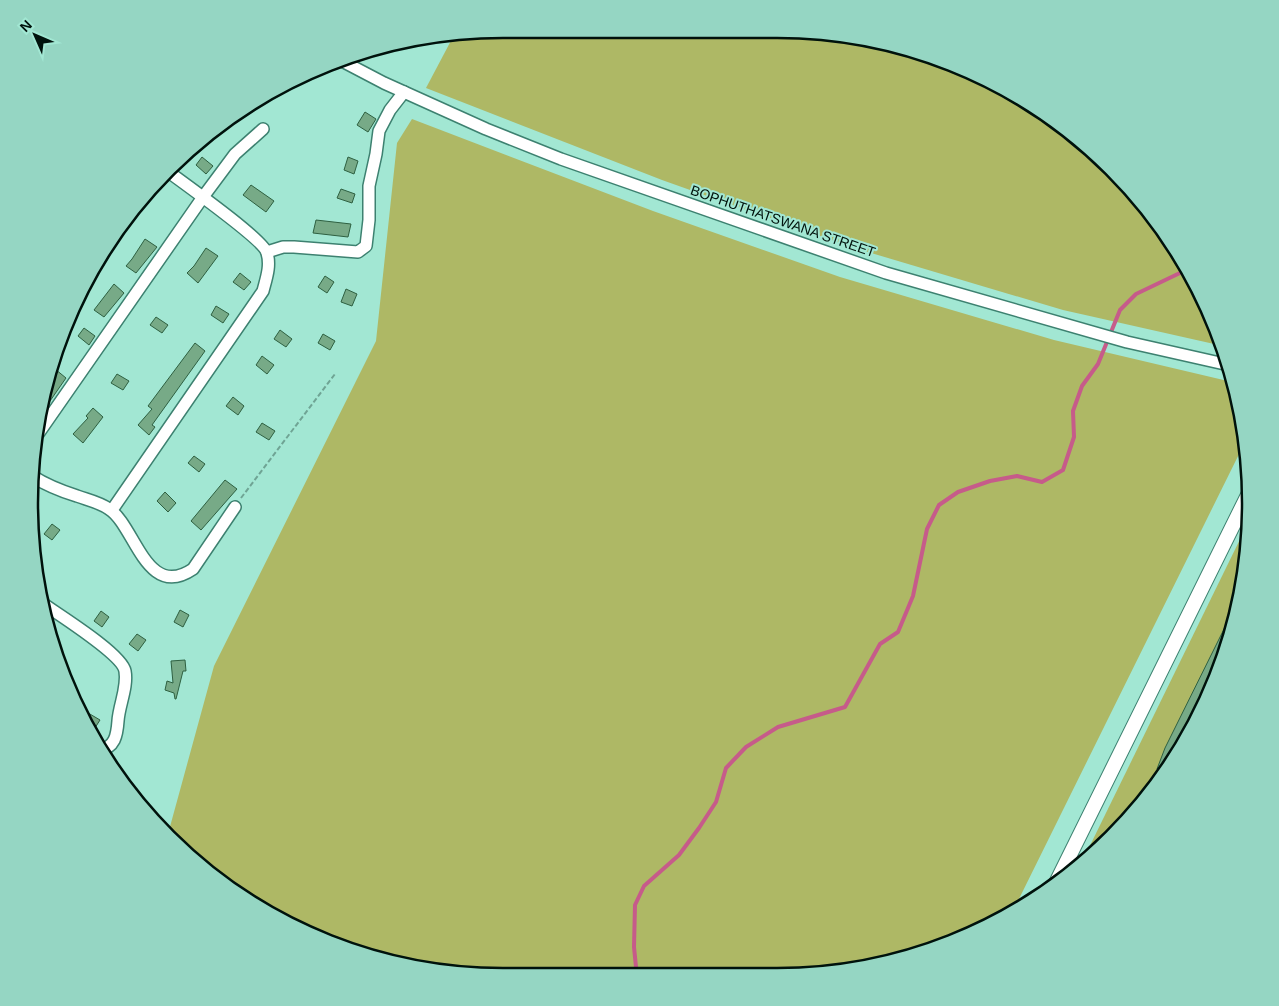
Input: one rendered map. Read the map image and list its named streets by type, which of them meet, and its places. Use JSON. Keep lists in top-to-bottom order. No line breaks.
{"streets":{"street":["BOPHUTHATSWANA STREET"]},"north":"top left"}
